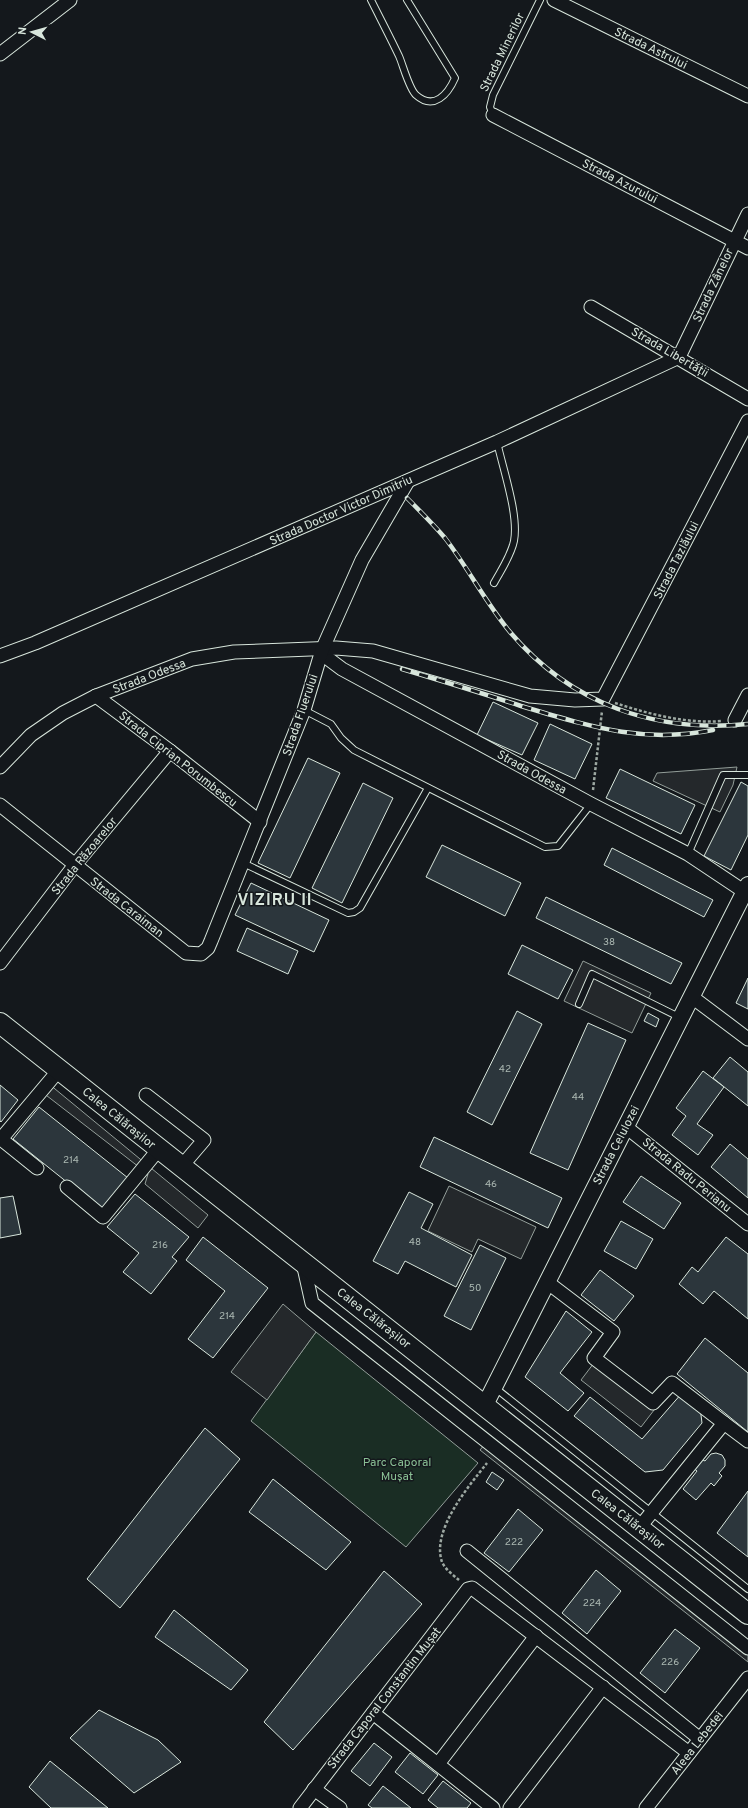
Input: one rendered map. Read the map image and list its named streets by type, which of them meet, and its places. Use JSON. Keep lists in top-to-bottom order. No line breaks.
{"streets":{"main road":["Calea Călărașilor"],"street":["Strada Astrului","Strada Azurului","Strada Zânelor","Strada Libertății","Strada Doctor Victor Dimitriu","Strada Tazlăului","Strada Odessa","Strada Fluerului","Strada Ciprian Porumbescu","Strada Răzoarelor","Strada Caraiman","Strada Celulozei","Strada Radu Perianu","Strada Caporal Constantin Mușat","Aleea Lebedei"],"lane":["Strada Minerilor"]},"crossings":[["Strada Minerilor","Strada Azurului"],["Strada Azurului","Strada Zânelor"],["Strada Zânelor","Strada Libertății"],["Strada Zânelor","Strada Doctor Victor Dimitriu"],["Strada Libertății","Strada Doctor Victor Dimitriu"],["Strada Doctor Victor Dimitriu","Strada Fluerului"],["Strada Tazlăului","Strada Odessa"],["Strada Odessa","Strada Fluerului"],["Strada Odessa","Strada Ciprian Porumbescu"],["Strada Odessa","Strada Celulozei"],["Strada Fluerului","Strada Ciprian Porumbescu"],["Strada Fluerului","Strada Caraiman"],["Strada Ciprian Porumbescu","Strada Răzoarelor"],["Strada Răzoarelor","Strada Caraiman"],["Calea Călărașilor","Strada Celulozei"],["Strada Celulozei","Strada Radu Perianu"]],"districts":["VIZIRU II"],"parks":["Parc Caporal Mușat"],"house_numbers":["38","42","44","214","46","48","216","50","214","222","224","226"],"north":"left"}
